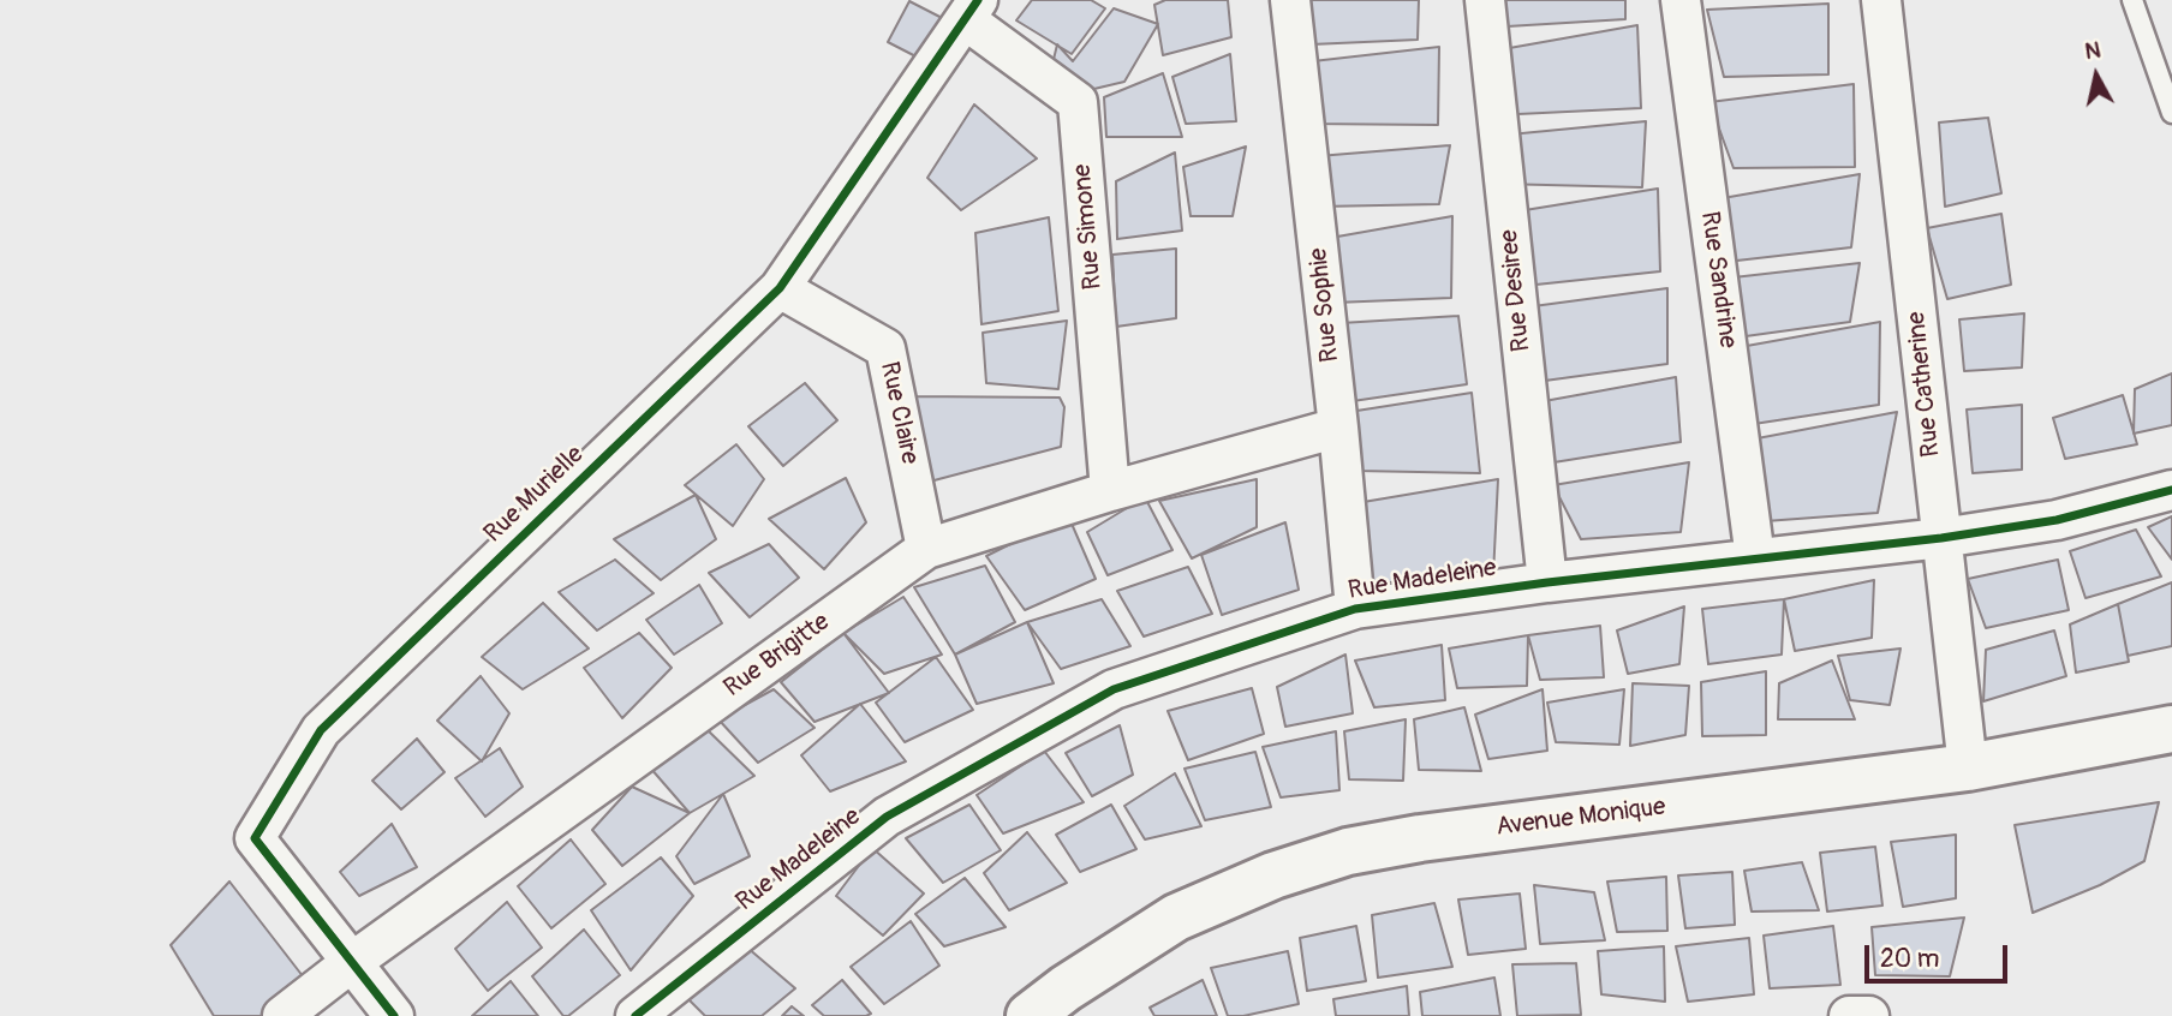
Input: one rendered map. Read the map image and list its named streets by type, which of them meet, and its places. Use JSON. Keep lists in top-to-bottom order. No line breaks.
{"streets":{"street":["Rue Simone","Rue Sandrine","Rue Desiree","Rue Sophie","Rue Catherine","Rue Claire","Rue Murielle","Rue Madeleine","Rue Brigitte","Avenue Monique"]},"crossings":[["Rue Simone","Rue Murielle"],["Rue Simone","Rue Brigitte"],["Rue Sandrine","Rue Madeleine"],["Rue Desiree","Rue Madeleine"],["Rue Sophie","Rue Madeleine"],["Rue Sophie","Rue Brigitte"],["Rue Catherine","Rue Madeleine"],["Rue Catherine","Avenue Monique"],["Rue Claire","Rue Murielle"],["Rue Claire","Rue Brigitte"],["Rue Murielle","Rue Brigitte"]],"scale_bar":"20 m","north":"top"}
